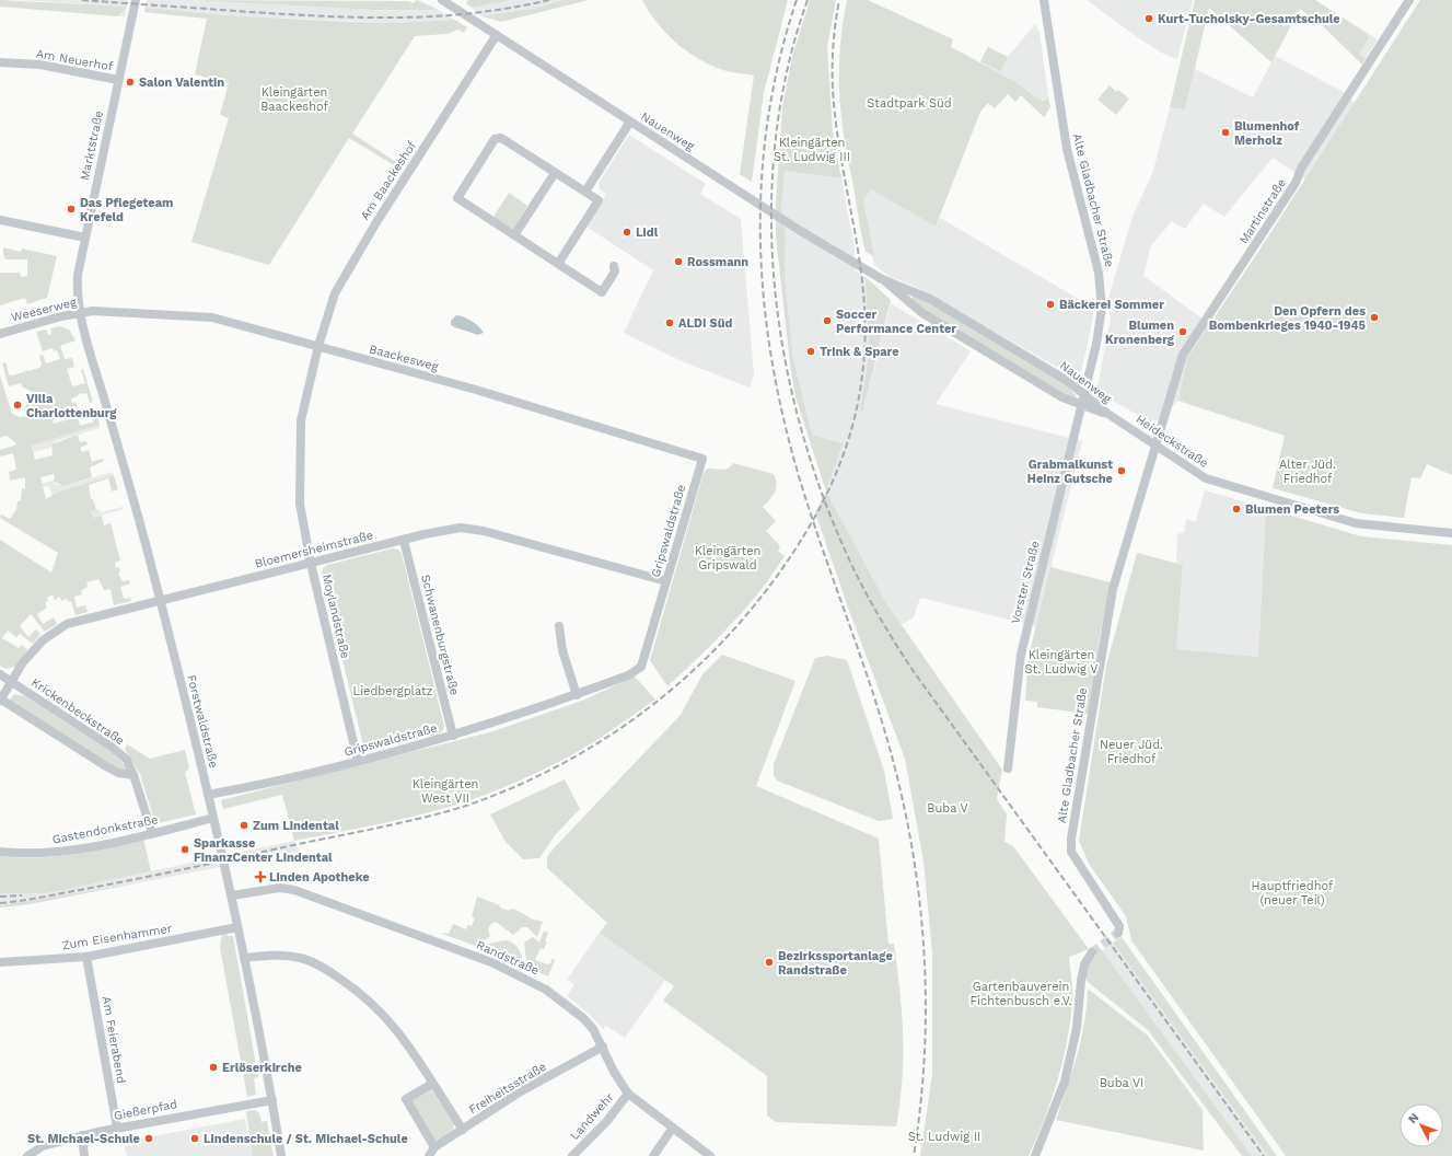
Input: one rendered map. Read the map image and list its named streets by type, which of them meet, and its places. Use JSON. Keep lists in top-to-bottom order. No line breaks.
{"streets":{"street":["Am Neuerhof","Nauenweg","Marktstraße","Am Baackeshof","Alte Gladbacher Straße","Martinstraße","Weeserweg","Baackesweg","Heideckstraße","Gripswaldstraße","Bloemersheimstraße","Vorster Straße","Moylandstraße","Schwanenburgstraße","Krickenbeckstraße","Forstwaldstraße","Gastendonkstraße","Zum Eisenhammer","Randstraße","Am Feierabend","Freiheitsstraße","Gießerpfad","Landwehr"]},"crossings":[["Am Neuerhof","Marktstraße"],["Nauenweg","Am Baackeshof"],["Nauenweg","Alte Gladbacher Straße"],["Nauenweg","Heideckstraße"],["Nauenweg","Vorster Straße"],["Marktstraße","Forstwaldstraße"],["Am Baackeshof","Baackesweg"],["Am Baackeshof","Moylandstraße"],["Alte Gladbacher Straße","Martinstraße"],["Alte Gladbacher Straße","Heideckstraße"],["Alte Gladbacher Straße","Vorster Straße"],["Martinstraße","Heideckstraße"],["Weeserweg","Baackesweg"],["Weeserweg","Forstwaldstraße"],["Baackesweg","Gripswaldstraße"],["Baackesweg","Moylandstraße"],["Gripswaldstraße","Bloemersheimstraße"],["Gripswaldstraße","Moylandstraße"],["Gripswaldstraße","Schwanenburgstraße"],["Gripswaldstraße","Forstwaldstraße"],["Bloemersheimstraße","Moylandstraße"],["Bloemersheimstraße","Schwanenburgstraße"],["Bloemersheimstraße","Krickenbeckstraße"],["Bloemersheimstraße","Forstwaldstraße"],["Krickenbeckstraße","Gastendonkstraße"],["Forstwaldstraße","Gastendonkstraße"],["Forstwaldstraße","Zum Eisenhammer"],["Forstwaldstraße","Randstraße"],["Forstwaldstraße","Gießerpfad"],["Zum Eisenhammer","Am Feierabend"],["Randstraße","Freiheitsstraße"],["Randstraße","Landwehr"],["Am Feierabend","Gießerpfad"]],"parks":["Kleingärten Baackeshof","Stadtpark Süd","Kleingärten St. Ludwig III","Alter Jüd. Friedhof","Kleingärten Gripswald","Kleingärten St. Ludwig V","Liedbergplatz","Neuer Jüd. Friedhof","Kleingärten West VII","Buba V","Hauptfriedhof (neuer Teil)","Gartenbauverein Fichtenbusch e.V.","Buba VI","St. Ludwig II"],"places":{"other":["Kurt-Tucholsky-Gesamtschule","Salon Valentin","Blumenhof Merholz","Das Pflegeteam Krefeld","Lidl","Rossmann","Bäckerei Sommer","Den Opfern des Bombenkrieges 1940-1945","Soccer Performance Center","ALDI Süd","Blumen Kronenberg","Trink & Spare","Villa Charlottenburg","Grabmalkunst Heinz Gutsche","Blumen Peeters","Zum Lindental","Sparkasse FinanzCenter Lindental","Bezirkssportanlage Randstraße","Erlöserkirche","St. Michael-Schule","Lindenschule / St. Michael-Schule"],"health":["Linden Apotheke"]},"north":"top left"}
